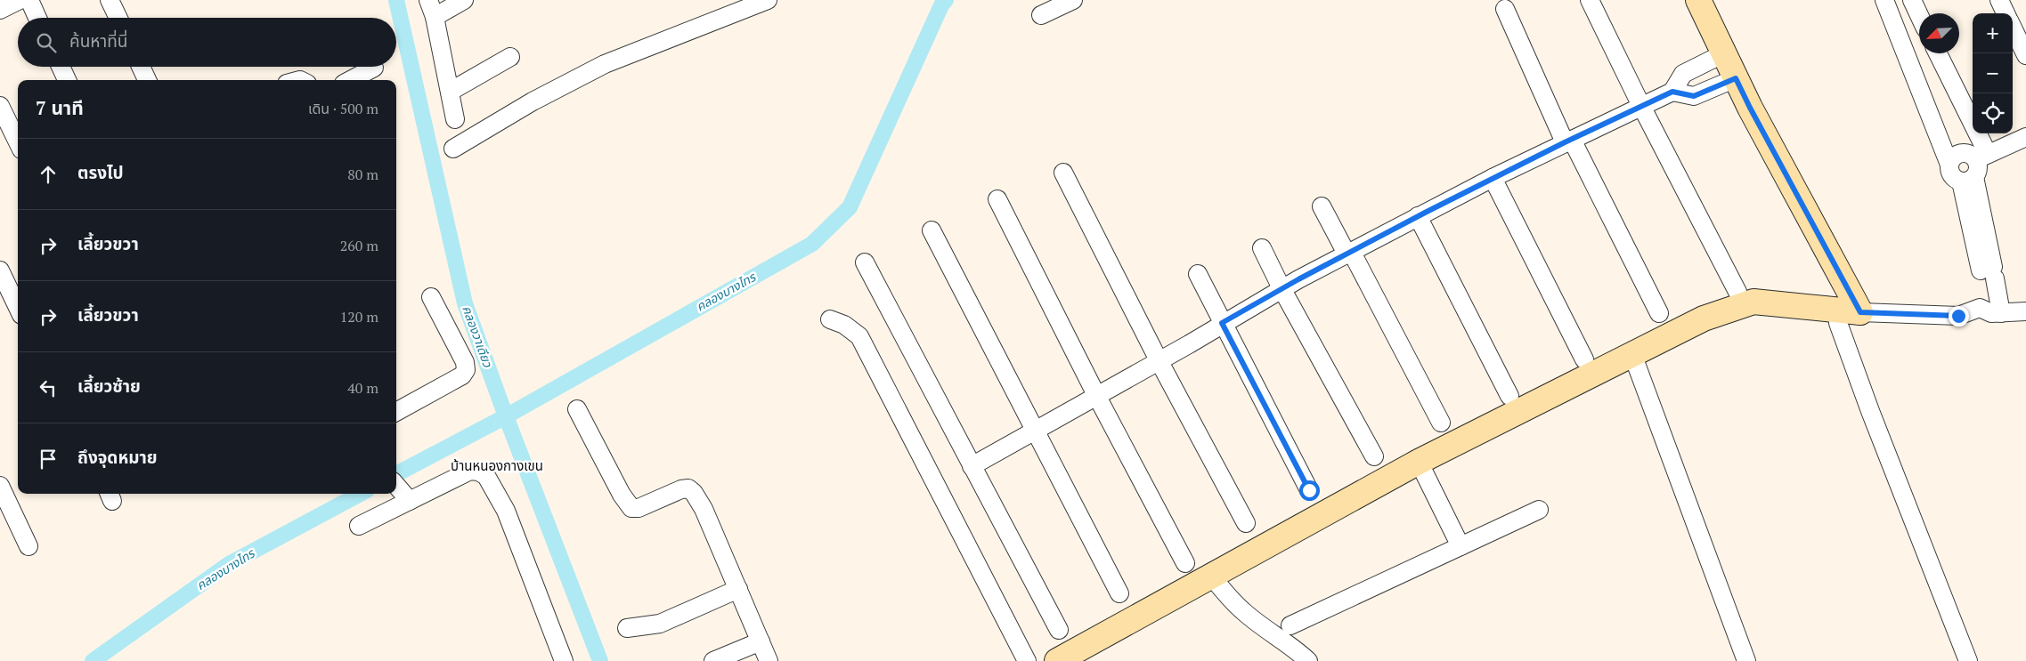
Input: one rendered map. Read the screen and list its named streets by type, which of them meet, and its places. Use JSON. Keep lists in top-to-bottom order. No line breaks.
{"districts":["บ้านหนองกางเขน"],"water":["คลองบางไทร","คลองวาเดียว"],"north":"bottom left","page":{"map_buttons":["+","−"],"search":"ค้นหาที่นี่","heading":["7 นาที","เดิน · 500 m"],"list":[["ตรงไป","80 m"],["เลี้ยวขวา","260 m"],["เลี้ยวขวา","120 m"],["เลี้ยวซ้าย","40 m"],"ถึงจุดหมาย"]}}
